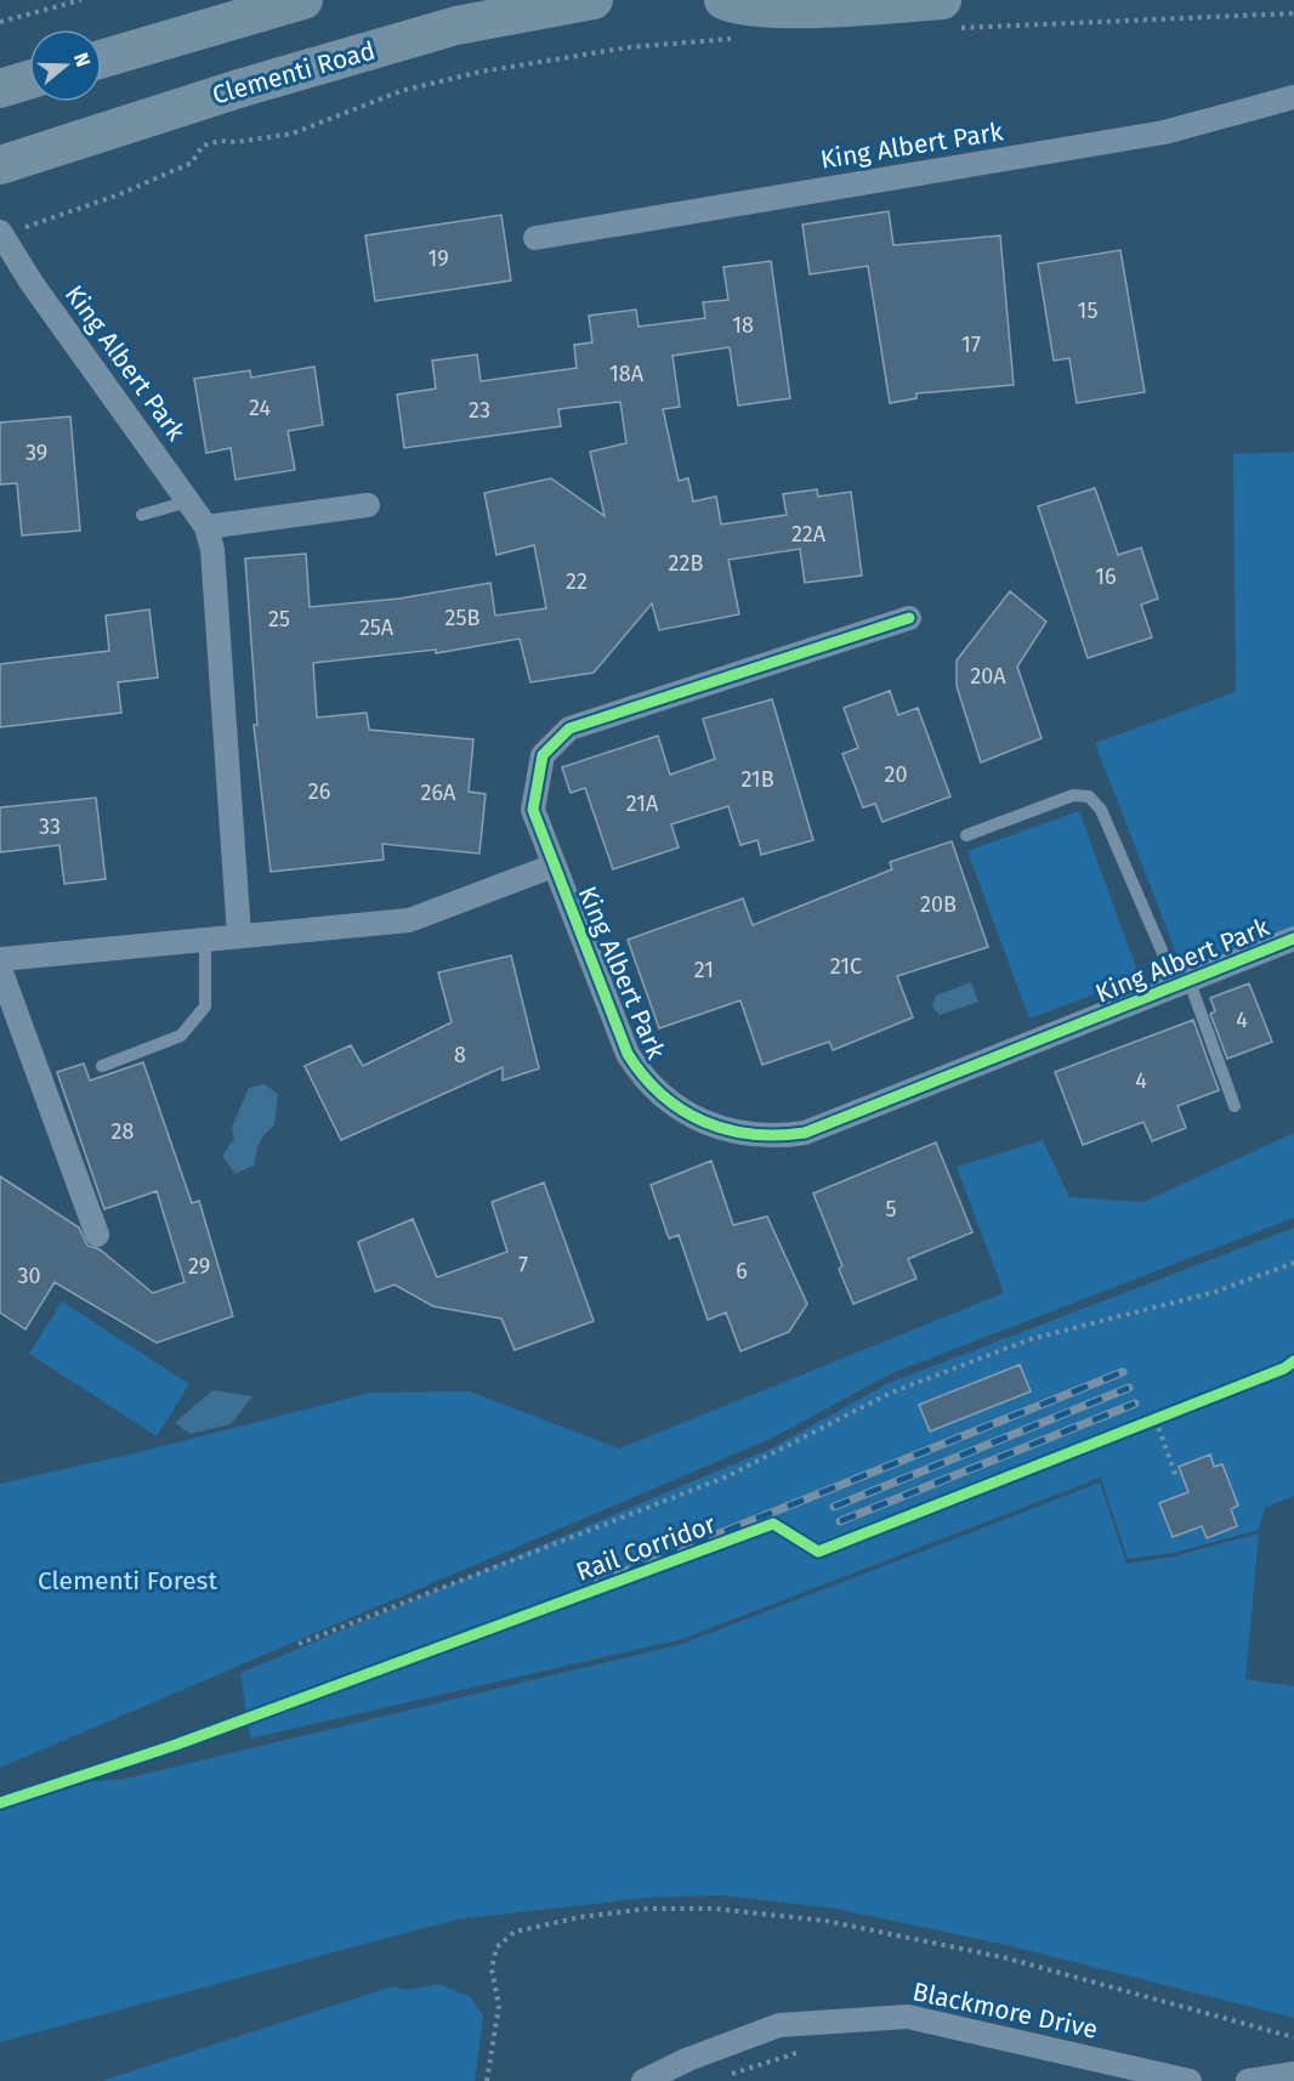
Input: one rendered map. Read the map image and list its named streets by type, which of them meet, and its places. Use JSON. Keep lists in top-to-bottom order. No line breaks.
{"streets":{"main road":["Clementi Road"],"street":["King Albert Park","Blackmore Drive"],"cycle path":["Rail Corridor"]},"parks":["Clementi Forest"],"house_numbers":["19","15","18","17","18A","24","23","39","22A","22B","16","22","25B","25","25A","20A","20","21B","26","26A","21A","33","20B","21C","21","4","8","4","28","5","7","29","6","30"],"north":"right"}
